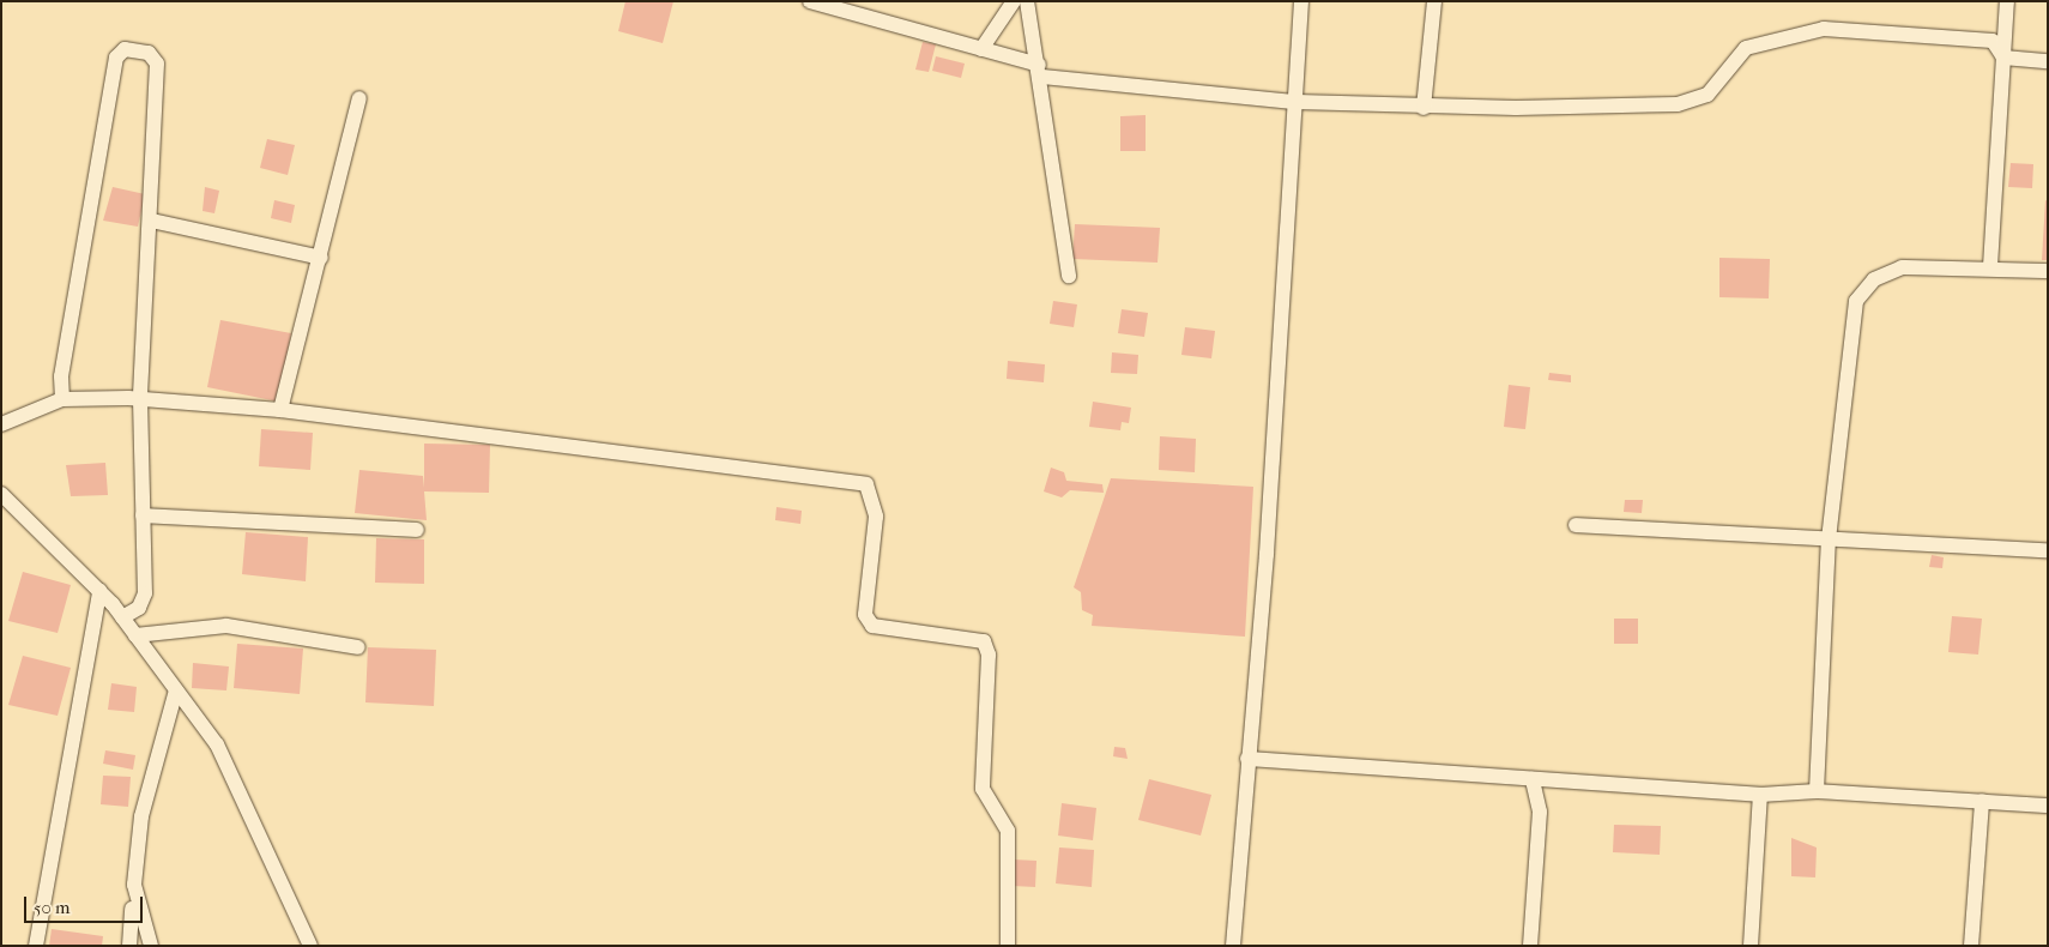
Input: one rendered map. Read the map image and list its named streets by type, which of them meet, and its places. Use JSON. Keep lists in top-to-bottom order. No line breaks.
{"scale_bar":"50 m"}
